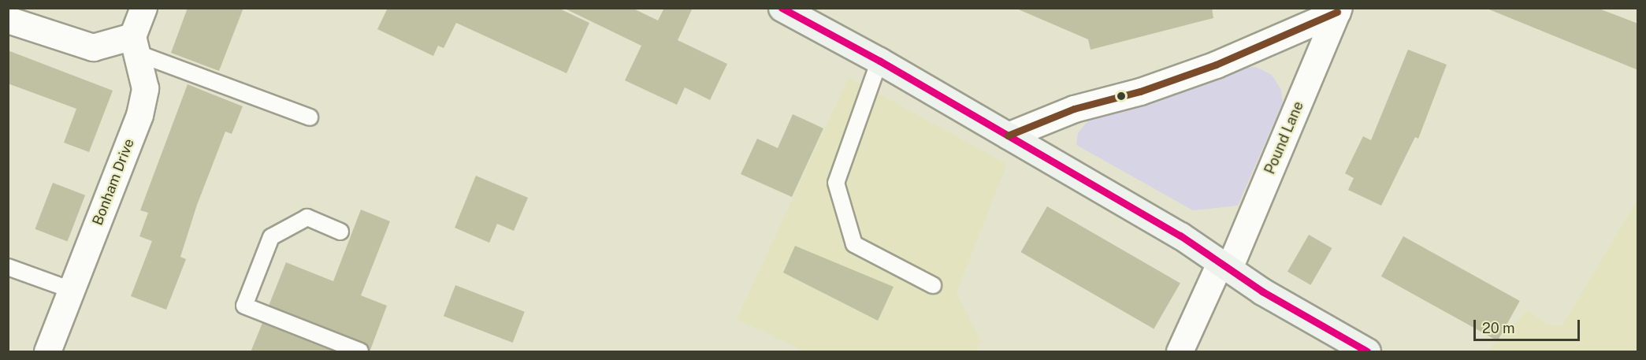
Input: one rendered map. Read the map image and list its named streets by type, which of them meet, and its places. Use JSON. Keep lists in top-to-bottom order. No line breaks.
{"streets":{"street":["Pound Lane","Bonham Drive"]},"scale_bar":"20 m"}
